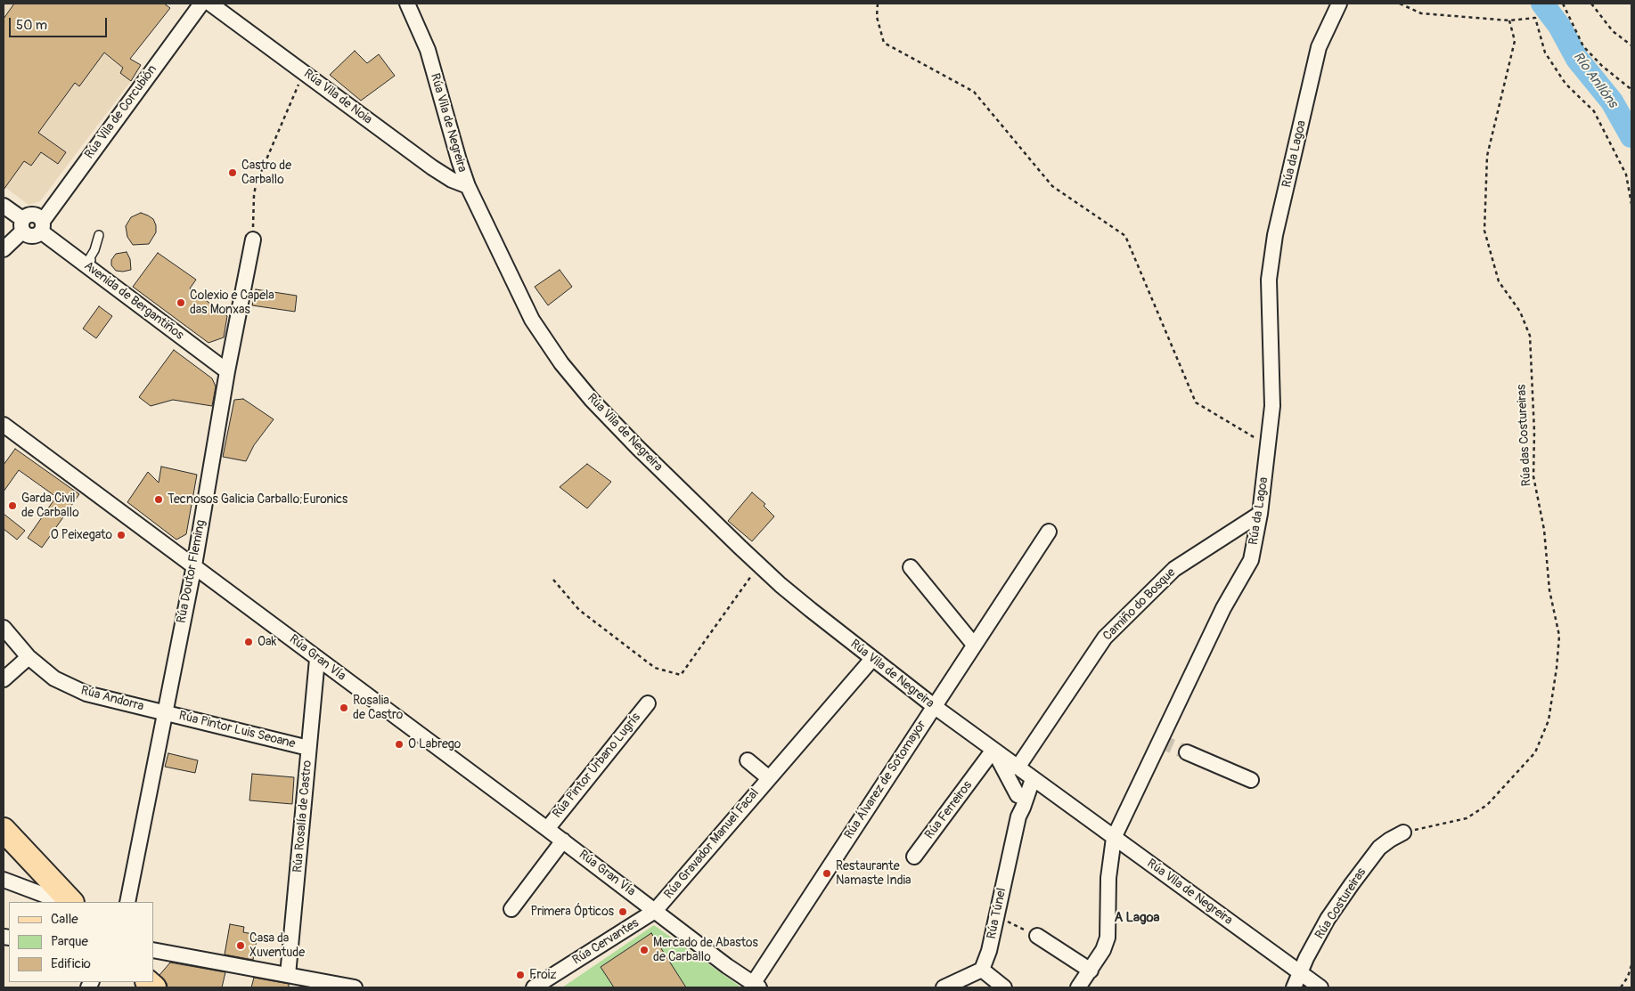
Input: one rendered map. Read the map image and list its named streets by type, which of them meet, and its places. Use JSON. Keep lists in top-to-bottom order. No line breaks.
{"streets":{"street":["Rúa Vila de Noia","Rúa Vila de Corcubión","Rúa Vila de Negreira","Rúa da Lagoa","Avenida de Bergantiños","Rúa Doutor Fleming","Camiño do Bosque","Rúa Gran Vía","Rúa Andorra","Rúa Pintor Luis Seoane","Rúa Pintor Urbano Lugrís","Rúa Álvarez de Sotomayor","Rúa Ferreiros","Rúa Rosalía de Castro","Rúa Gravador Manuel Facal","Rúa Costureiras","Rúa Túnel","Rúa Cervantes"],"path":["Rúa das Costureiras"]},"crossings":[["Rúa Vila de Noia","Rúa Vila de Negreira"],["Rúa Vila de Corcubión","Avenida de Bergantiños"],["Rúa Vila de Negreira","Rúa da Lagoa"],["Rúa Vila de Negreira","Camiño do Bosque"],["Rúa Vila de Negreira","Rúa Álvarez de Sotomayor"],["Rúa Vila de Negreira","Rúa Ferreiros"],["Rúa Vila de Negreira","Rúa Gravador Manuel Facal"],["Rúa Vila de Negreira","Rúa Costureiras"],["Rúa Vila de Negreira","Rúa Túnel"],["Rúa da Lagoa","Camiño do Bosque"],["Avenida de Bergantiños","Rúa Doutor Fleming"],["Rúa das Costureiras","Rúa Costureiras"],["Rúa Doutor Fleming","Rúa Gran Vía"],["Rúa Doutor Fleming","Rúa Andorra"],["Rúa Doutor Fleming","Rúa Pintor Luis Seoane"],["Camiño do Bosque","Rúa Túnel"],["Rúa Gran Vía","Rúa Pintor Urbano Lugrís"],["Rúa Gran Vía","Rúa Álvarez de Sotomayor"],["Rúa Gran Vía","Rúa Rosalía de Castro"],["Rúa Gran Vía","Rúa Gravador Manuel Facal"],["Rúa Gran Vía","Rúa Cervantes"],["Rúa Andorra","Rúa Pintor Luis Seoane"],["Rúa Pintor Luis Seoane","Rúa Rosalía de Castro"],["Rúa Gravador Manuel Facal","Rúa Cervantes"]],"districts":["A Lagoa"],"water":["Río Anllóns"],"places":["Castro de Carballo","Colexio e Capela das Monxas","Tecnosos Galicia Carballo;Euronics","Garda Civil de Carballo","O Peixegato","Oak","Rosalia de Castro","O Labrego","Restaurante Namaste India","Primera Ópticos","Casa da Xuventude","Mercado de Abastos de Carballo","Froiz"],"legend":["Calle","Parque","Edificio"],"scale_bar":"50 m"}
